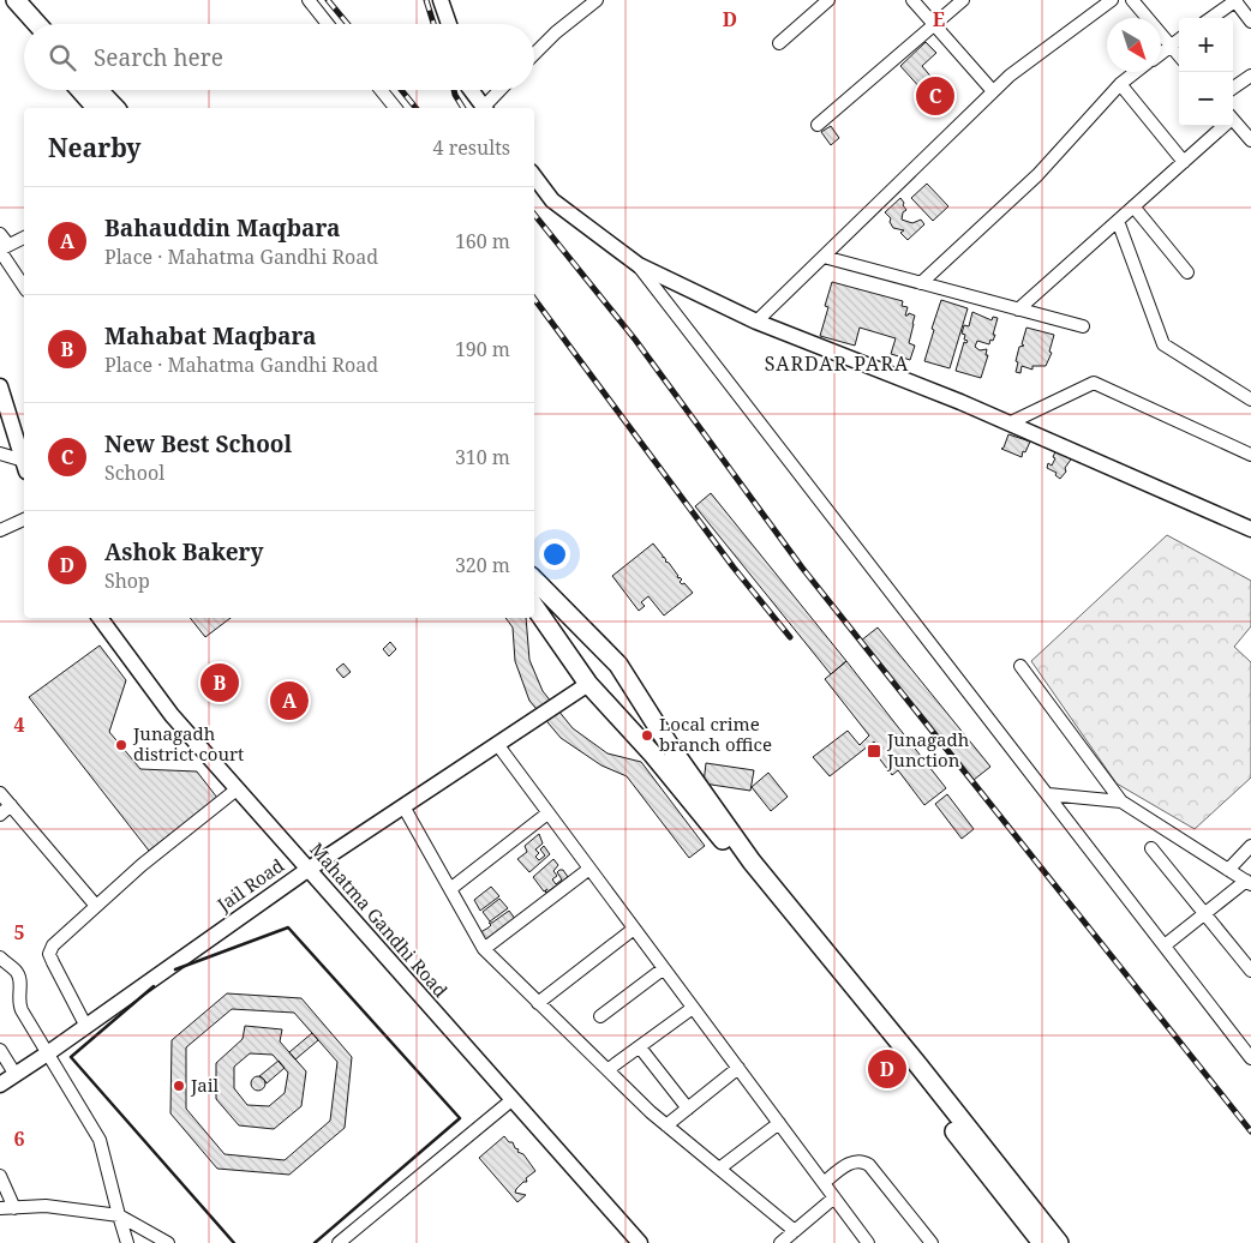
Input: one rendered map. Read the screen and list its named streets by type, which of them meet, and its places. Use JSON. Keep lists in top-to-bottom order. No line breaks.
{"streets":{"street":["Jail Road","Mahatma Gandhi Road"]},"crossings":[["Jail Road","Mahatma Gandhi Road"]],"districts":["SARDAR PARA"],"places":{"other":["Local crime branch office","Junagadh district court","Jail"],"transit":["Junagadh Junction"]},"north":"bottom right","page":{"map_buttons":["+","−"],"search":"Search here","pins":["C","B","A","D"],"heading":["Nearby","4 results"],"list":[{"mark":"A","name":"Bahauddin Maqbara","note":"Place · Mahatma Gandhi Road","value":"160 m"},{"mark":"B","name":"Mahabat Maqbara","note":"Place · Mahatma Gandhi Road","value":"190 m"},{"mark":"C","name":"New Best School","note":"School","value":"310 m"},{"mark":"D","name":"Ashok Bakery","note":"Shop","value":"320 m"}]},"grid":{"columns":["D","E"],"rows":["4","5","6"]}}
